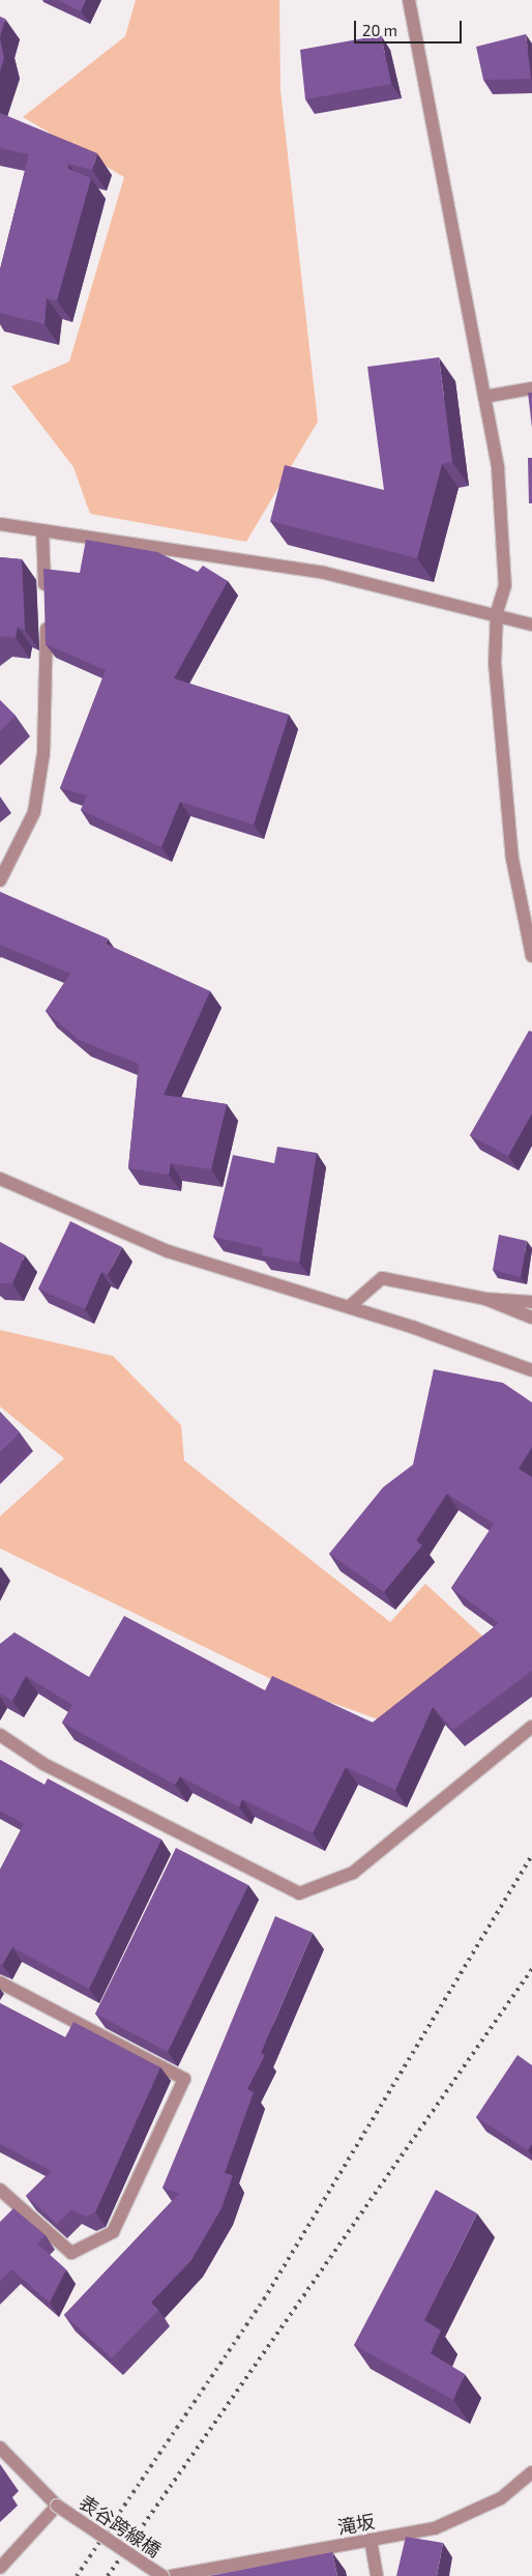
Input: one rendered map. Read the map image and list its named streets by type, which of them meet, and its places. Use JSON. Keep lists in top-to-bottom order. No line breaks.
{"streets":{"street":["滝坂","表谷跨線橋"]},"scale_bar":"20 m"}
